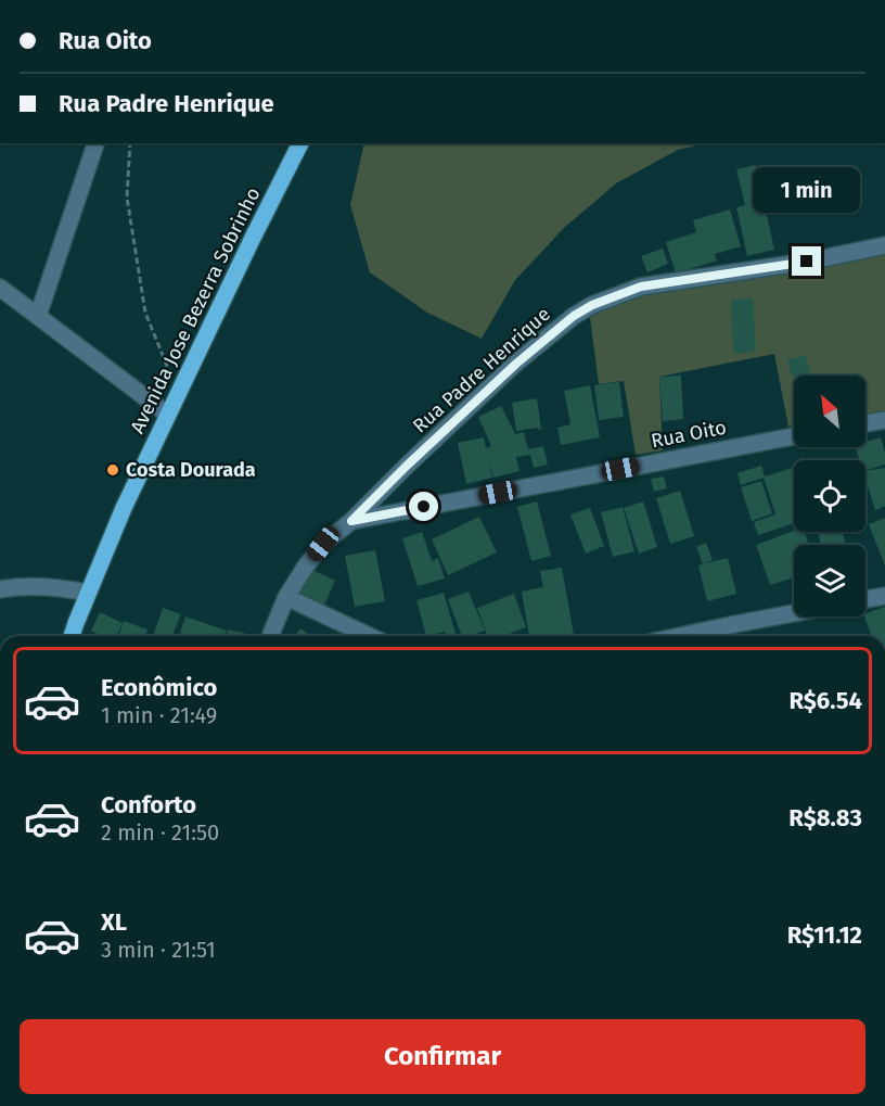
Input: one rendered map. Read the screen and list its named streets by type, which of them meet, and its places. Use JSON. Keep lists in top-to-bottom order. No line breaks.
{"streets":{"main road":["Avenida Jose Bezerra Sobrinho"],"street":["Rua Padre Henrique","Rua Oito"]},"crossings":[["Rua Padre Henrique","Rua Oito"]],"places":["Costa Dourada"],"north":"top left","page":{"banner":["Rua Oito","Rua Padre Henrique"],"bubble":"1 min","list":[{"name":"Econômico","note":"1 min · 21:49","value":"R$6.54"},{"name":"Conforto","note":"2 min · 21:50","value":"R$8.83"},{"name":"XL","note":"3 min · 21:51","value":"R$11.12"}],"buttons":"Confirmar"}}
